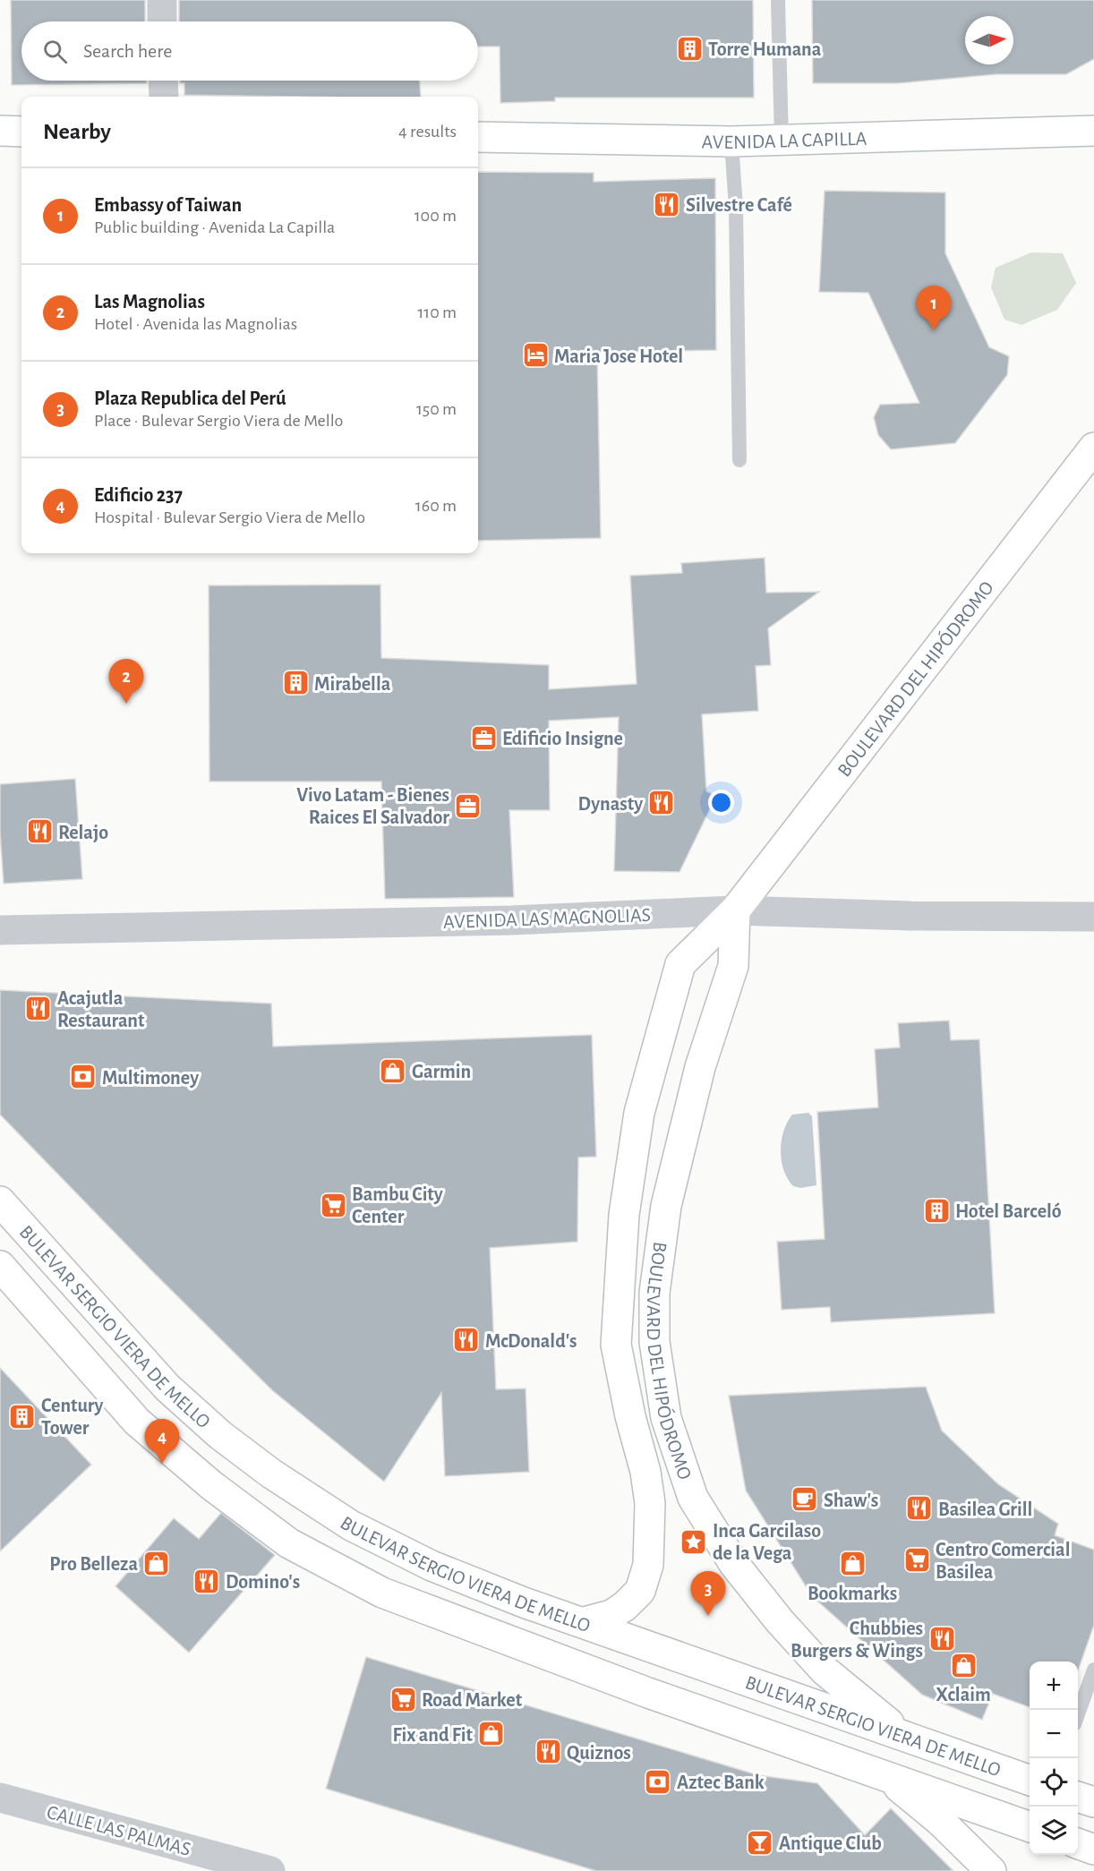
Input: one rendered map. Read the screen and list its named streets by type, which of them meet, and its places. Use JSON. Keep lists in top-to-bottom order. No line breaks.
{"streets":{"street":["AVENIDA LA CAPILLA","BOULEVARD DEL HIPÓDROMO","AVENIDA LAS MAGNOLIAS","BULEVAR SERGIO VIERA DE MELLO","CALLE LAS PALMAS"]},"crossings":[["BOULEVARD DEL HIPÓDROMO","AVENIDA LAS MAGNOLIAS"],["BOULEVARD DEL HIPÓDROMO","BULEVAR SERGIO VIERA DE MELLO"]],"places":{"building":["Torre Humana","Mirabella","Hotel Barceló","Century Tower"],"restaurant":["Silvestre Café","Dynasty","Relajo","Acajutla Restaurant","McDonald's","Basilea Grill","Domino's","Chubbies Burgers & Wings","Quiznos"],"hotel":["Maria Jose Hotel"],"office":["Edificio Insigne","Vivo Latam - Bienes Raices El Salvador"],"shop":["Garmin","Pro Belleza","Bookmarks","Xclaim","Fix and Fit"],"bank":["Multimoney","Aztec Bank"],"supermarket":["Bambu City Center","Centro Comercial Basilea","Road Market"],"cafe":["Shaw's"],"place":["Inca Garcilaso de la Vega"],"bar":["Antique Club"]},"north":"right","page":{"search":"Search here","heading":["Nearby","4 results"],"list":[{"mark":"1","name":"Embassy of Taiwan","note":"Public building · Avenida La Capilla","value":"100 m"},{"mark":"2","name":"Las Magnolias","note":"Hotel · Avenida las Magnolias","value":"110 m"},{"mark":"3","name":"Plaza Republica del Perú","note":"Place · Bulevar Sergio Viera de Mello","value":"150 m"},{"mark":"4","name":"Edificio 237","note":"Hospital · Bulevar Sergio Viera de Mello","value":"160 m"}],"pins":["1","2","4","3"],"map_buttons":["+","−"]}}
